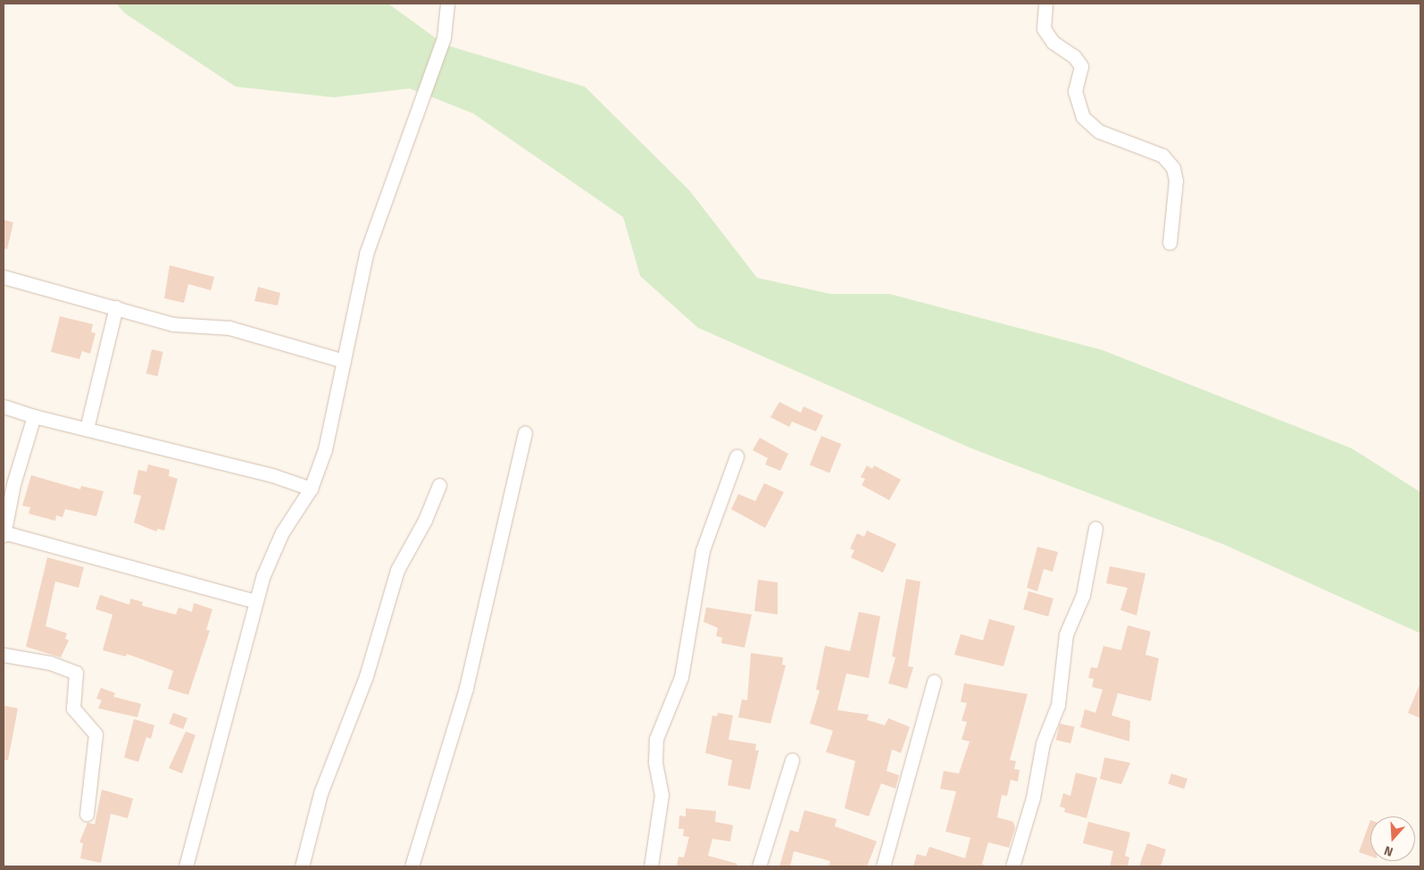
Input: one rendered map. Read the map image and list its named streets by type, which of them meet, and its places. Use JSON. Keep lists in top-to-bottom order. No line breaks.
{"north":"bottom"}
